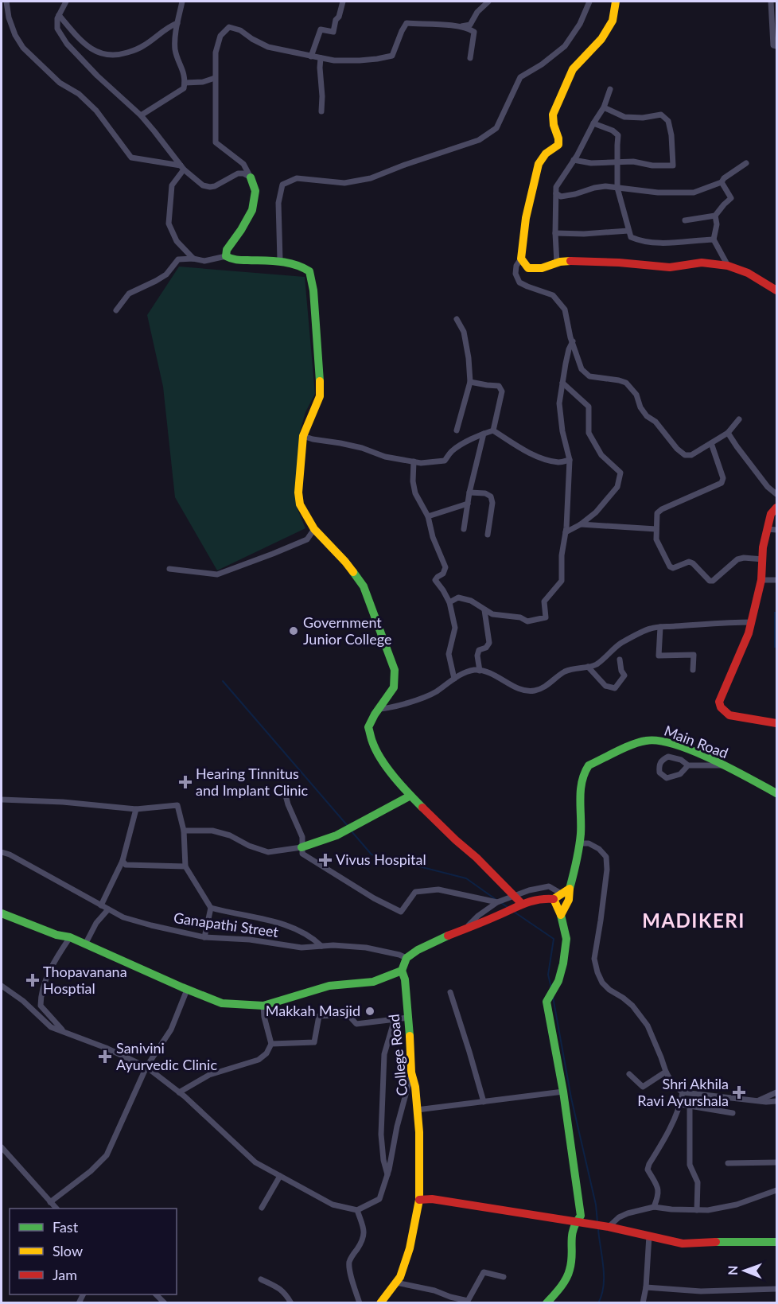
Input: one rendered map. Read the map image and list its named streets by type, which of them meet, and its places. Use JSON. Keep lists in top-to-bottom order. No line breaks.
{"streets":{"street":["Main Road","Ganapathi Street","College Road"]},"districts":["MADIKERI"],"places":{"other":["Government Junior College","Makkah Masjid"],"health":["Hearing Tinnitus and Implant Clinic","Vivus Hospital","Thopavanana Hosptial","Sanivini Ayurvedic Clinic","Shri Akhila Ravi Ayurshala"]},"legend":["Fast","Slow","Jam"],"north":"left"}
